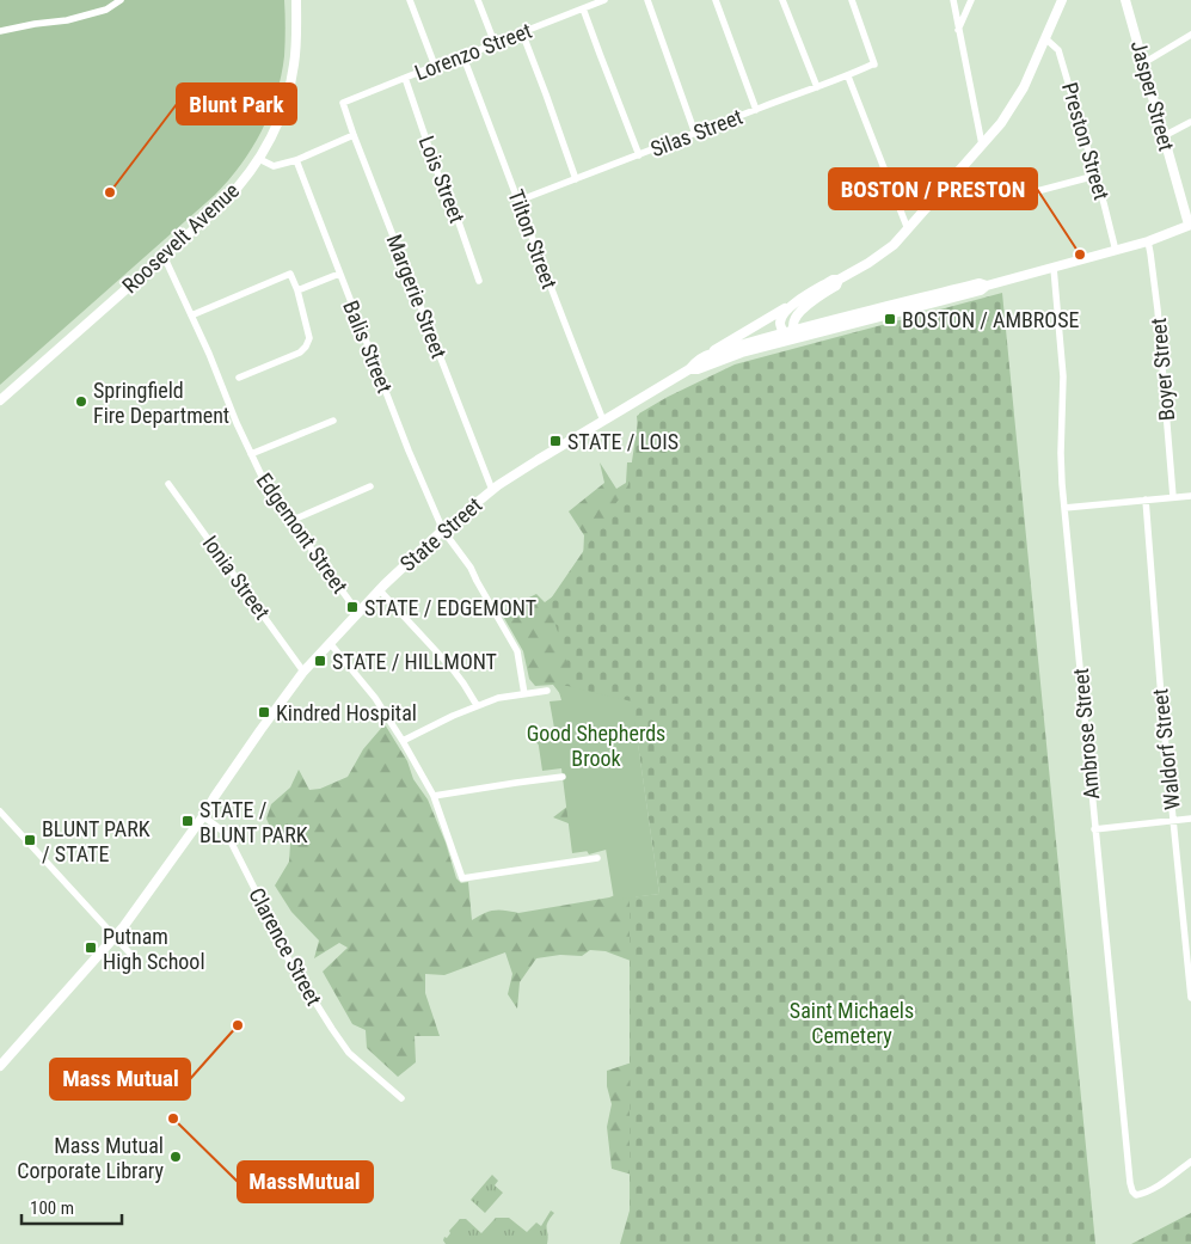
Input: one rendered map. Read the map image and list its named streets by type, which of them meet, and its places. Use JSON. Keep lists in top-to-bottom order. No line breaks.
{"streets":{"main road":["Jasper Street","Roosevelt Avenue","State Street"],"street":["Lorenzo Street","Silas Street","Preston Street","Lois Street","Tilton Street","Margerie Street","Balis Street","Boyer Street","Edgemont Street","Ionia Street","Ambrose Street","Waldorf Street","Clarence Street"]},"crossings":[["Lorenzo Street","Lois Street"],["Lorenzo Street","Tilton Street"],["Lorenzo Street","Margerie Street"],["Silas Street","Tilton Street"],["Roosevelt Avenue","Edgemont Street"],["Tilton Street","State Street"],["Margerie Street","State Street"],["Balis Street","State Street"],["Edgemont Street","State Street"],["State Street","Ionia Street"],["State Street","Clarence Street"]],"parks":["Good Shepherds Brook","Saint Michaels Cemetery"],"places":{"other":["Blunt Park","BOSTON / PRESTON","Springfield Fire Department","Mass Mutual","MassMutual","Mass Mutual Corporate Library"],"transit":["BOSTON / AMBROSE","STATE / LOIS","STATE / EDGEMONT","STATE / HILLMONT","Kindred Hospital","STATE / BLUNT PARK","BLUNT PARK / STATE","Putnam High School"]},"scale_bar":"100 m"}
